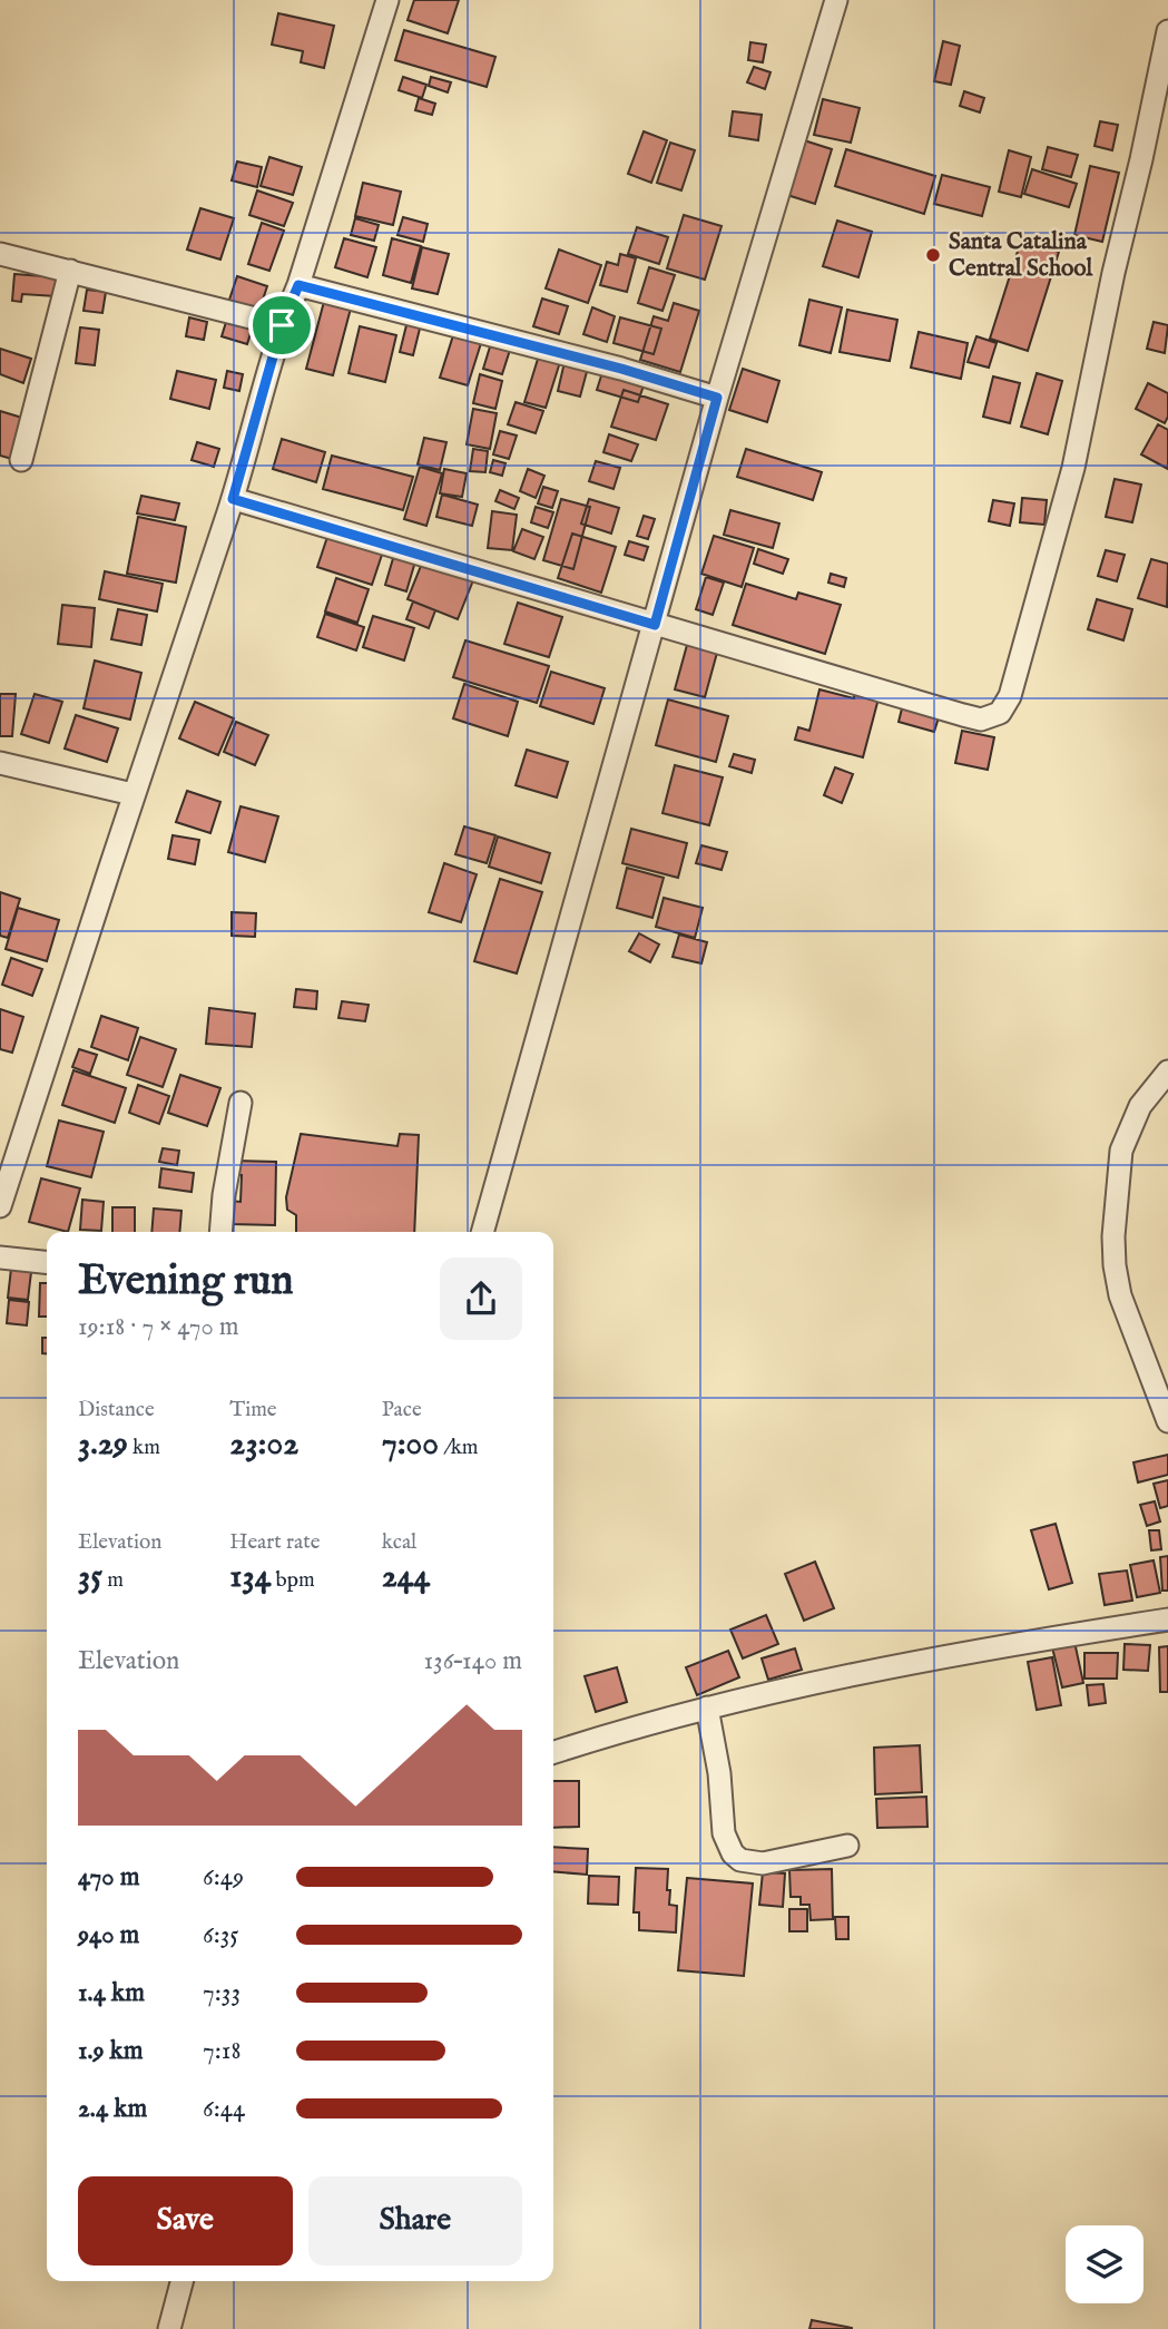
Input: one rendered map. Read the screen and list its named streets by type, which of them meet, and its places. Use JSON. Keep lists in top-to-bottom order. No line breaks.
{"places":["Santa Catalina Central School"],"page":{"heading":["Evening run","19:18 · 7 × 470 m"],"stats":[["Distance","3.29 km"],["Time","23:02"],["Pace","7:00 /km"],["Elevation","35 m"],["Heart rate","134 bpm"],["kcal","244"]],"chart":["Elevation","136–140 m"],"list":[{"name":"470 m","note":"6:49"},{"name":"940 m","note":"6:35"},{"name":"1.4 km","note":"7:33"},{"name":"1.9 km","note":"7:18"},{"name":"2.4 km","note":"6:44"}],"buttons":["Save","Share"]}}
